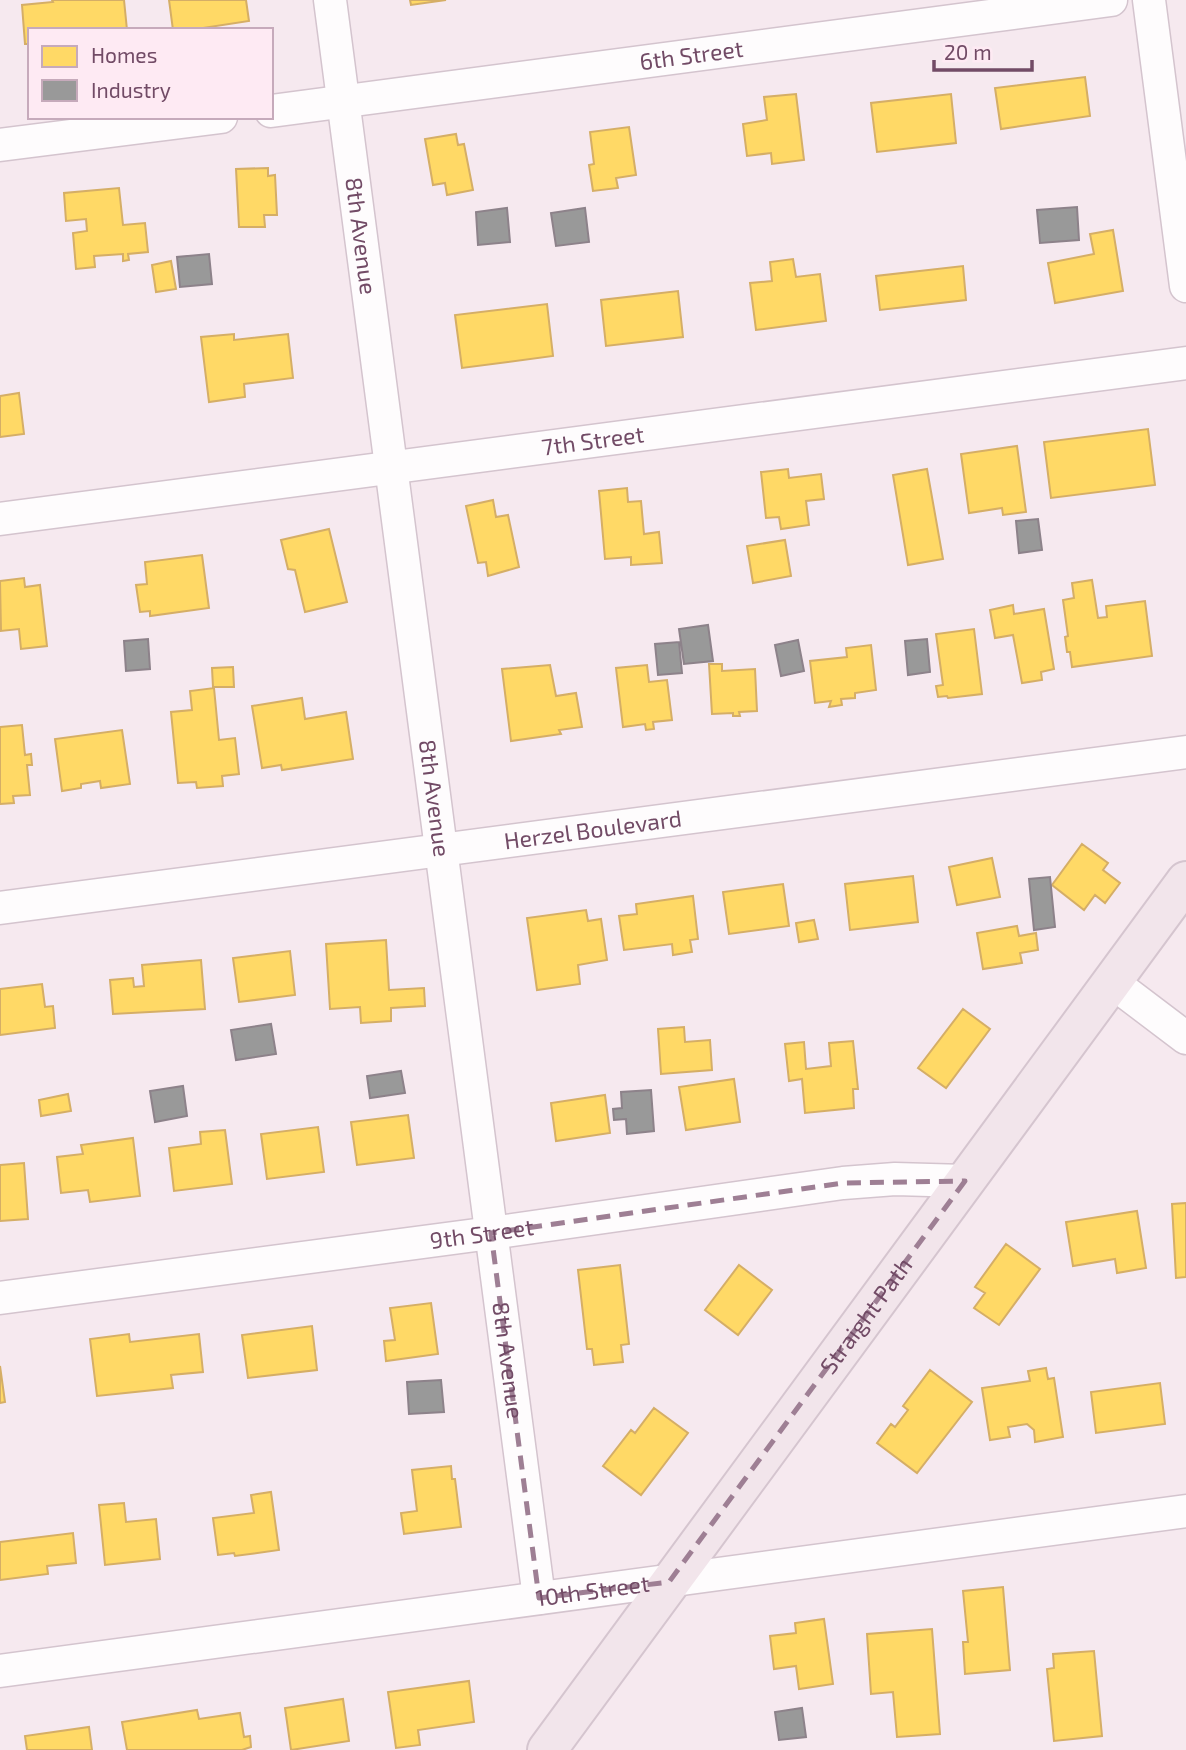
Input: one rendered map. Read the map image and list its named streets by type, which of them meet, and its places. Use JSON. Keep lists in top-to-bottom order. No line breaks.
{"streets":{"main road":["Straight Path"],"street":["6th Street","8th Avenue","7th Street","Herzel Boulevard","9th Street","10th Street"]},"crossings":[["6th Street","8th Avenue"],["8th Avenue","7th Street"],["8th Avenue","Herzel Boulevard"],["8th Avenue","9th Street"],["8th Avenue","10th Street"],["9th Street","Straight Path"],["Straight Path","10th Street"]],"legend":["Homes","Industry"],"scale_bar":"20 m"}
